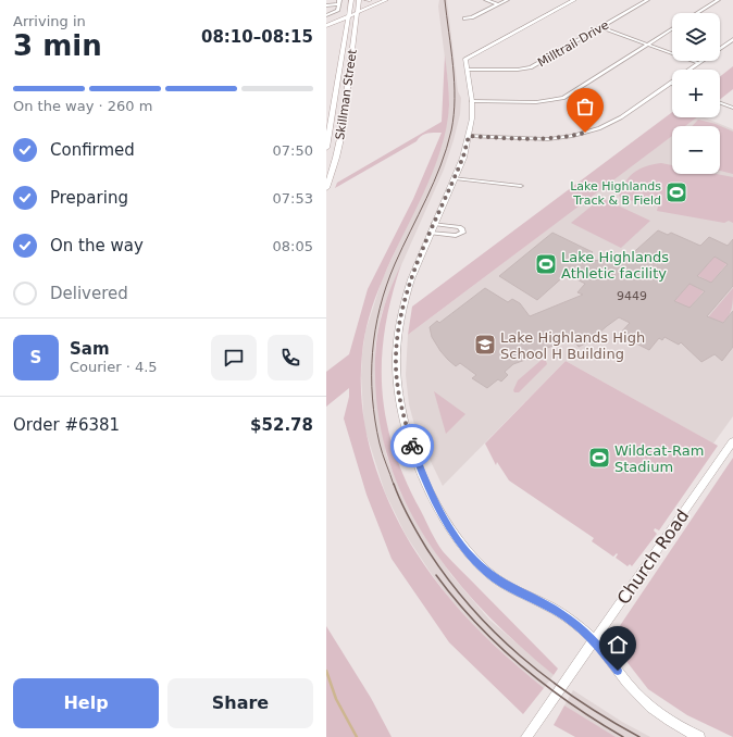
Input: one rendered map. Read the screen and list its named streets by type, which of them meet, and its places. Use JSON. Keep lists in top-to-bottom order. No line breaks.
{"streets":{"street":["Milltrail Drive","Skillman Street","Church Road"]},"places":{"sports":["Lake Highlands Track & B Field","Lake Highlands Athletic facility","Wildcat-Ram Stadium"],"school or university":["Lake Highlands High School H Building"]},"house_numbers":["9449"],"page":{"heading":["3 min","Arriving in","08:10–08:15"],"panel":["Sam","Courier · 4.5","Order #6381","$52.78"],"map_buttons":["+","−"],"bar":"On the way · 260 m","list":[["Confirmed","07:50"],["Preparing","07:53"],["On the way","08:05"],"Delivered"],"round":"S","buttons":["Help","Share"]}}
